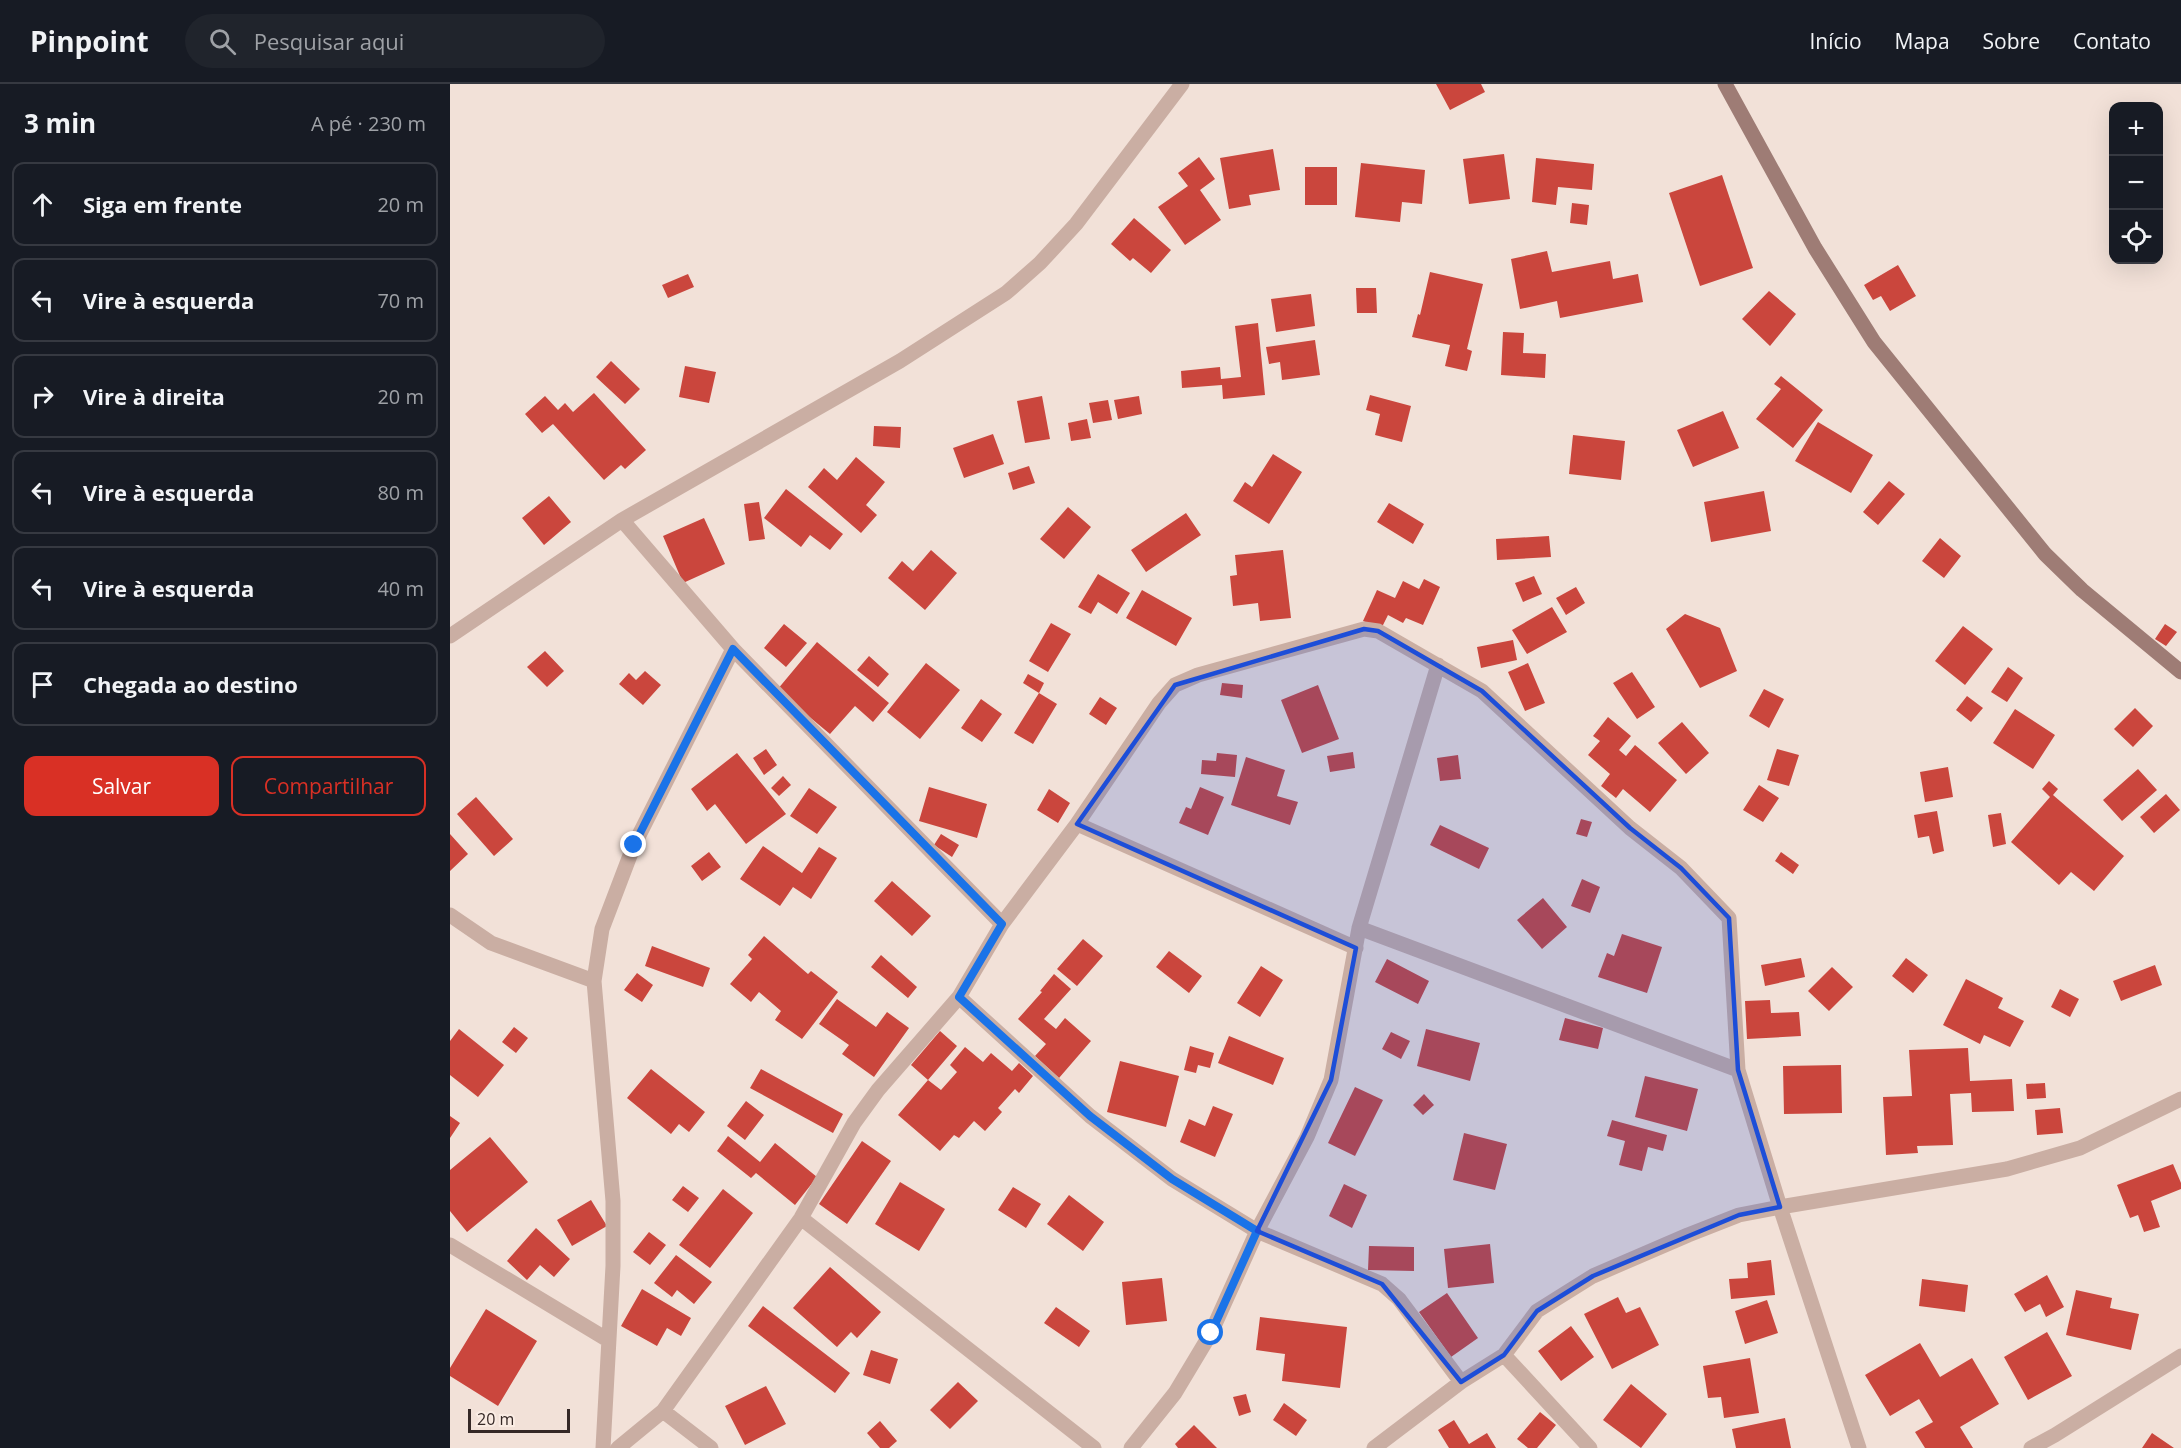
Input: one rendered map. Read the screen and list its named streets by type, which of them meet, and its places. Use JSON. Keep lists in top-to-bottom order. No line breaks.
{"scale_bar":"20 m","page":{"header":"Pinpoint","search":"Pesquisar aqui","nav":["Início","Mapa","Sobre","Contato"],"heading":["3 min","A pé · 230 m"],"map_buttons":["+","−"],"list":[["Siga em frente","20 m"],["Vire à esquerda","70 m"],["Vire à direita","20 m"],["Vire à esquerda","80 m"],["Vire à esquerda","40 m"],"Chegada ao destino"],"buttons":["Salvar","Compartilhar"],"scale":"20 m"}}
